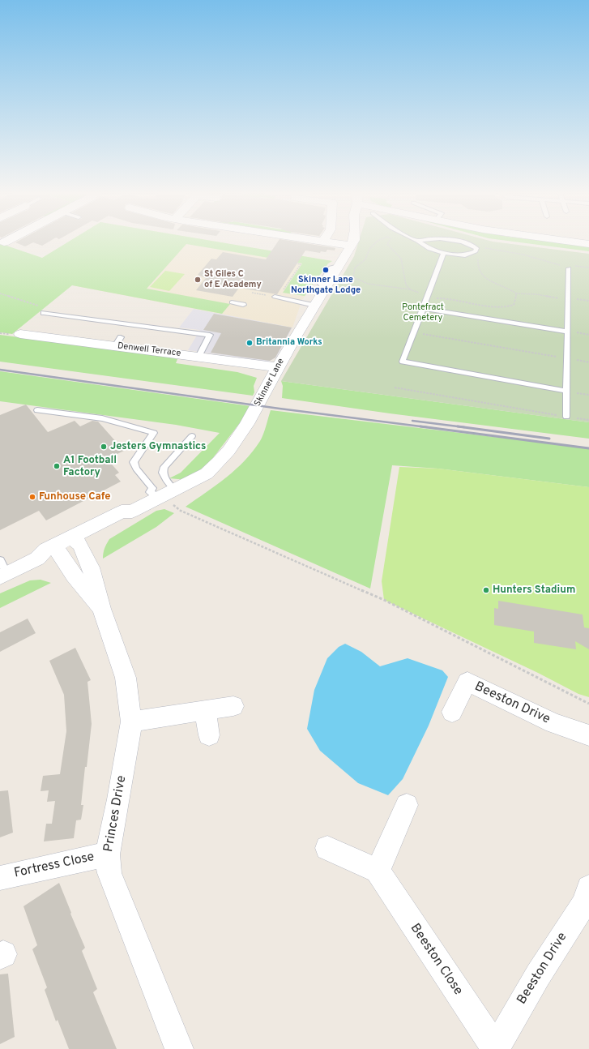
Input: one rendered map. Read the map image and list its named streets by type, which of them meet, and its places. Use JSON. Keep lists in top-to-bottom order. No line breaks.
{"streets":{"street":["Denwell Terrace","Skinner Lane","Beeston Drive","Princes Drive","Fortress Close","Beeston Close"]},"crossings":[["Denwell Terrace","Skinner Lane"],["Skinner Lane","Princes Drive"],["Beeston Drive","Beeston Close"],["Princes Drive","Fortress Close"]],"parks":["Pontefract Cemetery"],"places":["Skinner Lane Northgate Lodge","St Giles C of E Academy","Britannia Works","Jesters Gymnastics","A1 Football Factory","Funhouse Cafe","Hunters Stadium"]}
